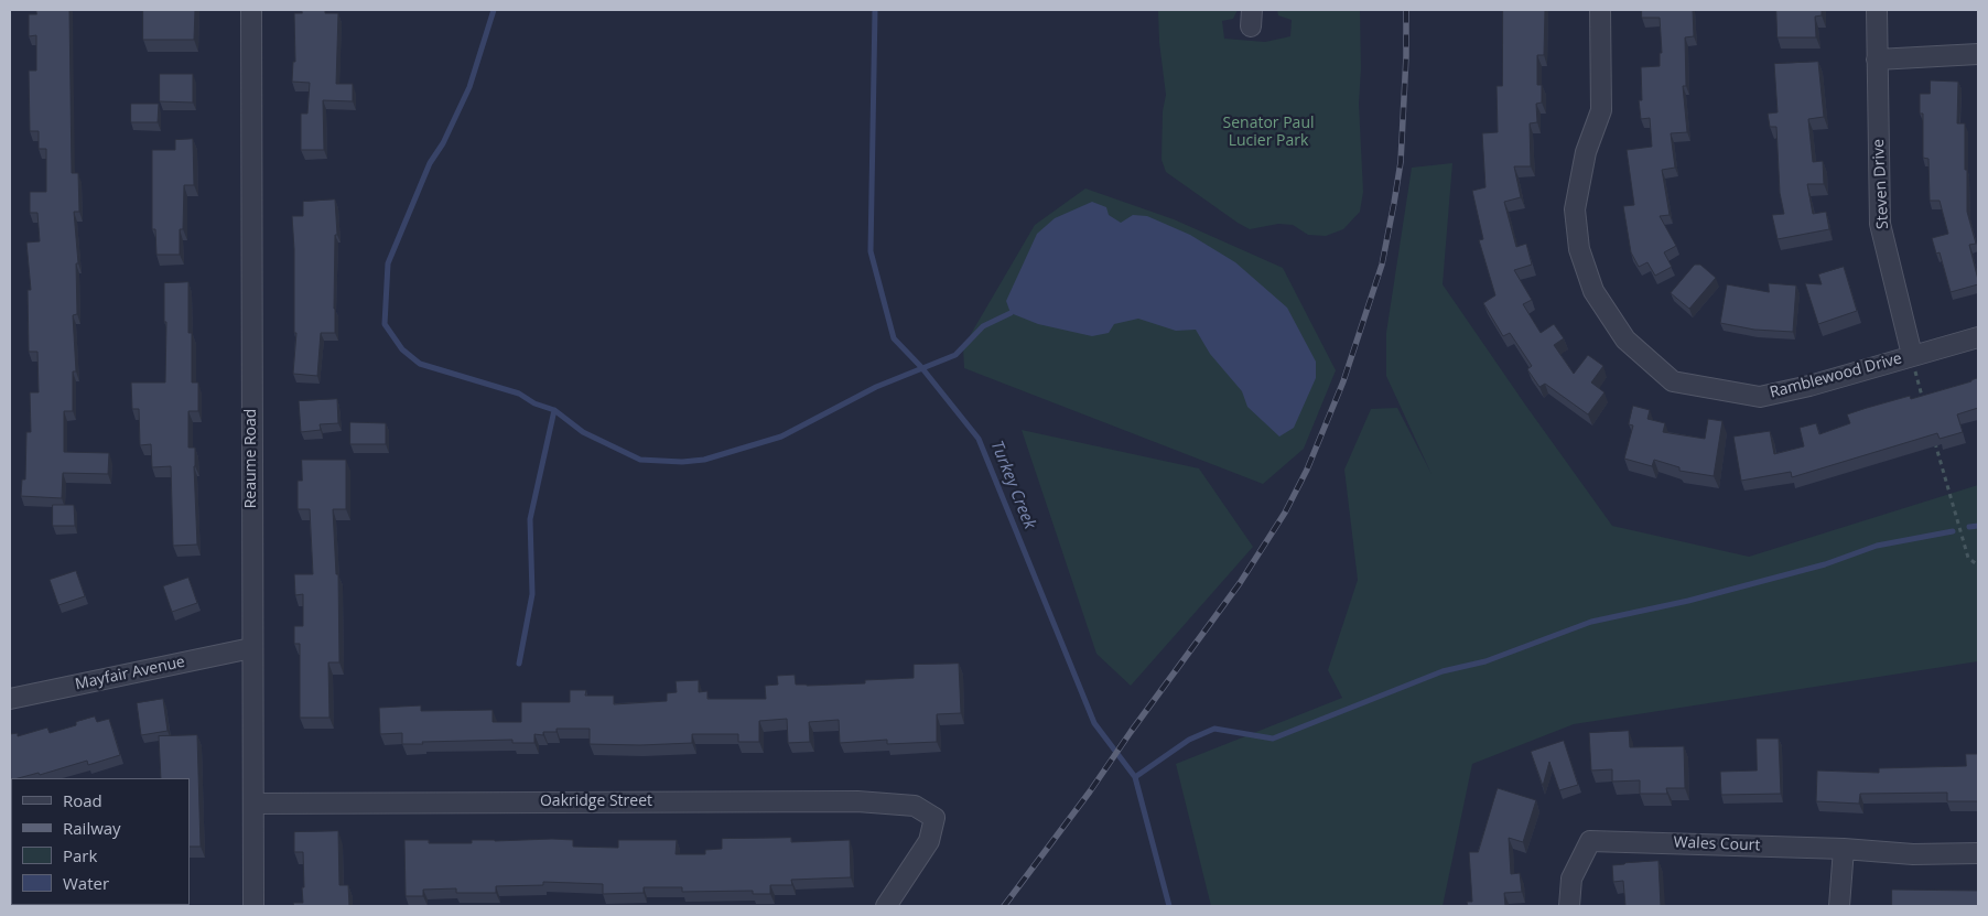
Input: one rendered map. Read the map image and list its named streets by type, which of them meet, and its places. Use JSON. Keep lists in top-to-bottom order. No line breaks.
{"streets":{"street":["Steven Drive","Ramblewood Drive","Reaume Road","Mayfair Avenue","Oakridge Street","Wales Court"]},"crossings":[["Steven Drive","Ramblewood Drive"],["Reaume Road","Mayfair Avenue"],["Reaume Road","Oakridge Street"]],"water":["Turkey Creek"],"parks":["Senator Paul Lucier Park"],"legend":["Road","Railway","Park","Water"]}
